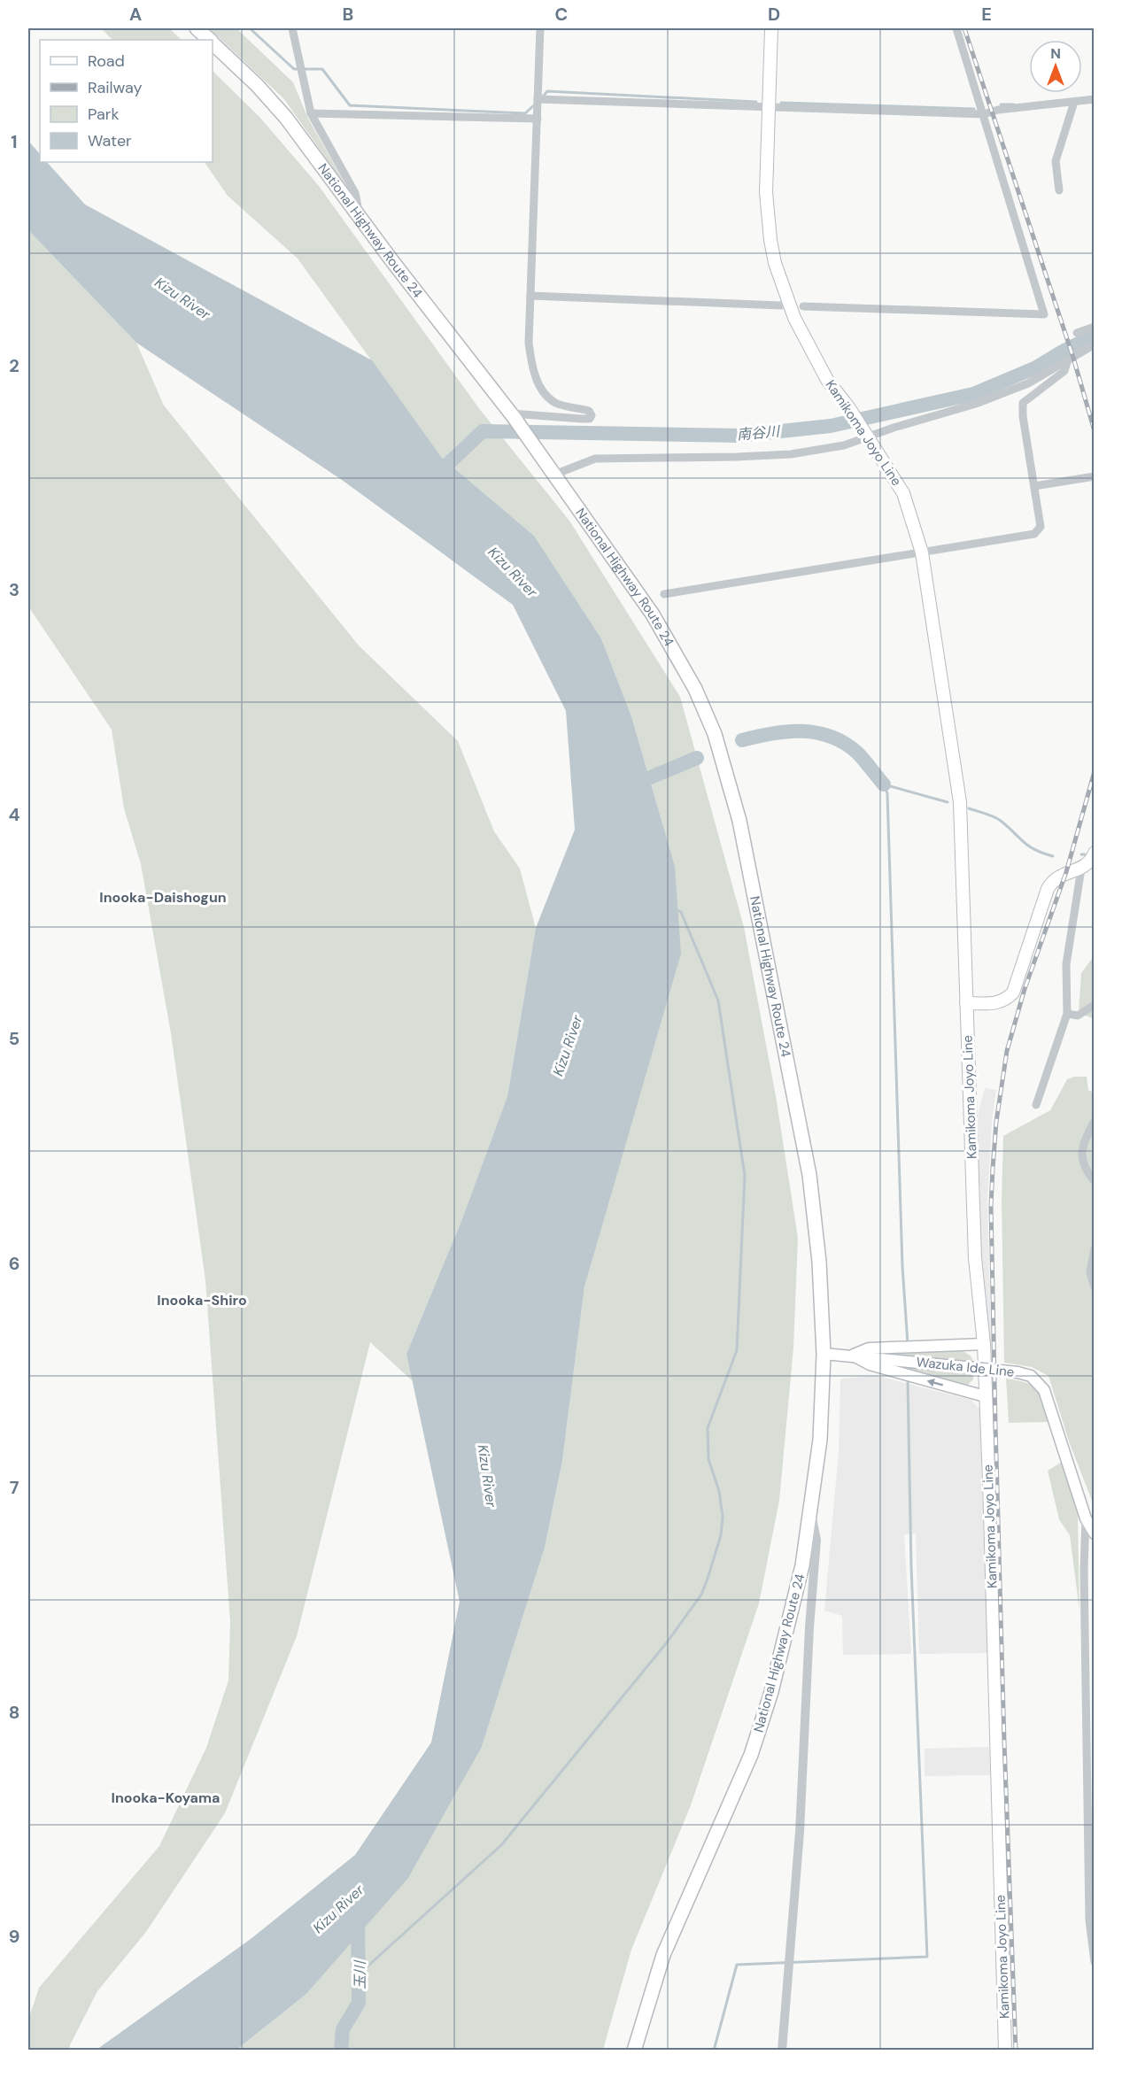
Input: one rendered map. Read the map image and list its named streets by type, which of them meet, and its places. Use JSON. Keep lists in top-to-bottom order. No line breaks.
{"streets":{"highway":["National Highway Route 24"],"main road":["Kamikoma Joyo Line","Wazuka Ide Line"]},"crossings":[["National Highway Route 24","Wazuka Ide Line"]],"districts":["Inooka-Daishogun","Inooka-Shiro","Inooka-Koyama"],"water":["Kizu River","南谷川","玉川"],"legend":["Road","Railway","Park","Water"],"north":"top","grid":{"columns":["A","B","C","D","E"],"rows":["1","2","3","4","5","6","7","8","9"]}}
